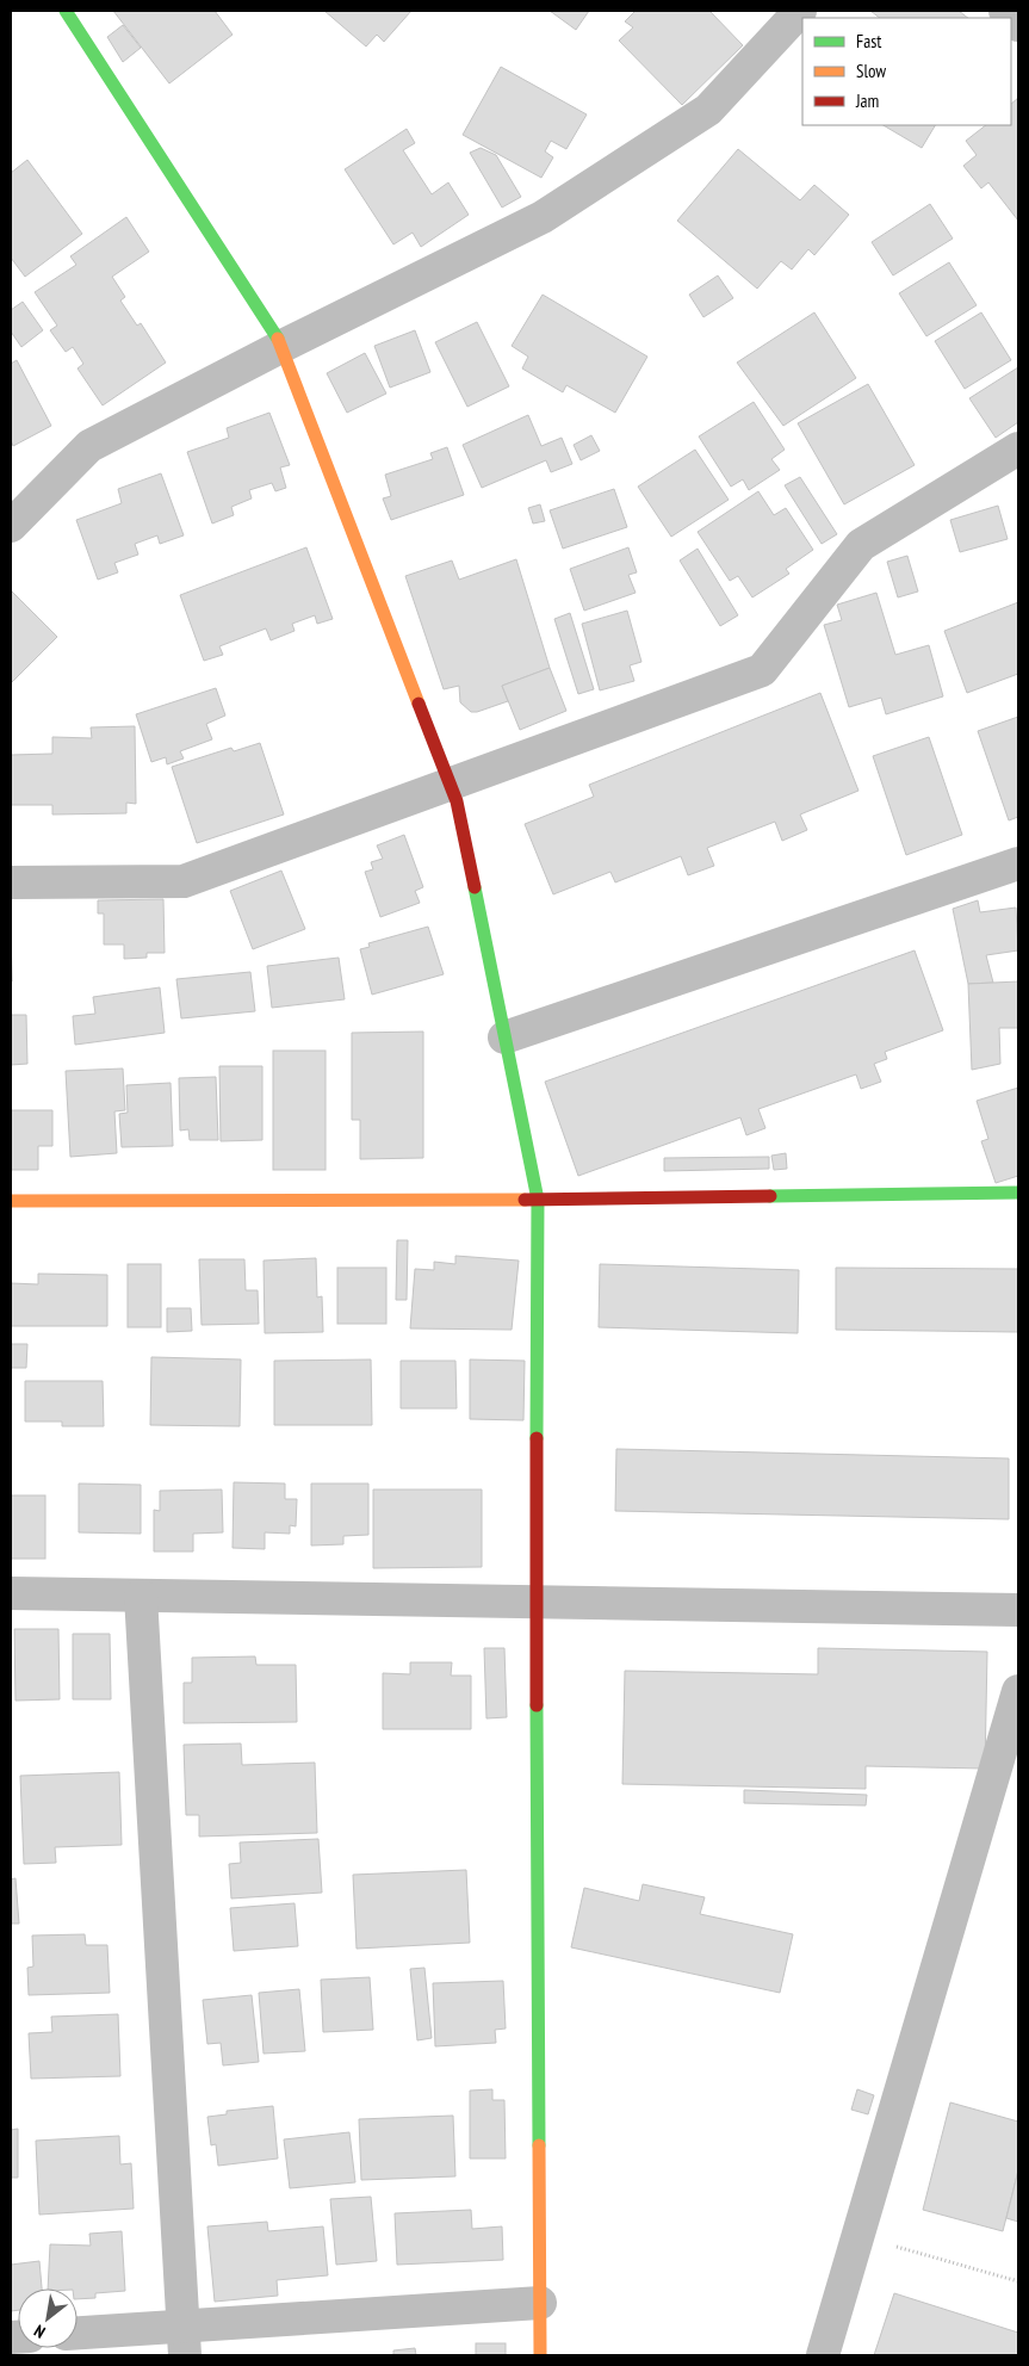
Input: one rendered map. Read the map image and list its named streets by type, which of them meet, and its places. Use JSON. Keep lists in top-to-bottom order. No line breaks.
{"legend":["Fast","Slow","Jam"],"north":"bottom left"}
